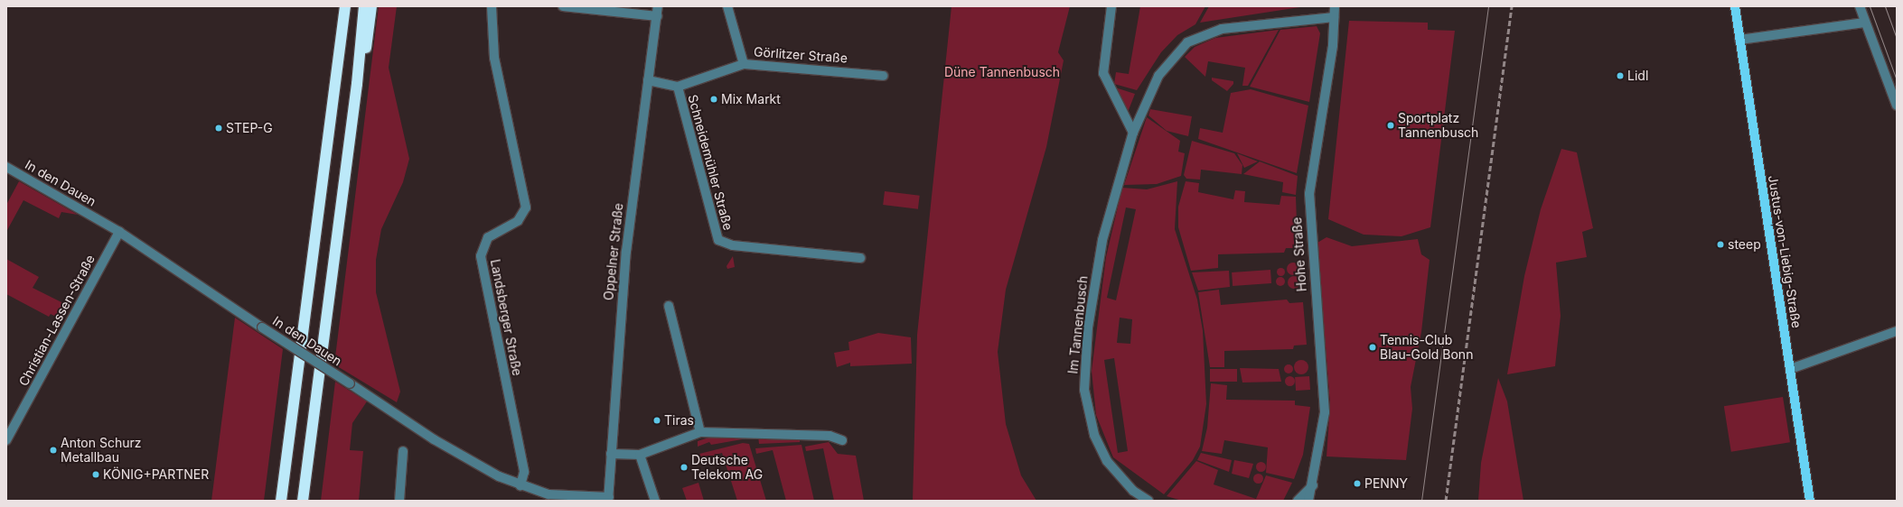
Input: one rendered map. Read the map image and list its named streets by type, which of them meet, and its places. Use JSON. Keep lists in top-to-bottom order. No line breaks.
{"streets":{"main road":["Justus-von-Liebig-Straße"],"street":["Görlitzer Straße","Schneidemühler Straße","In den Dauen","Oppelner Straße","Hohe Straße","Landsberger Straße","Christian-Lassen-Straße","Im Tannenbusch"]},"crossings":[["Görlitzer Straße","Schneidemühler Straße"],["Schneidemühler Straße","Oppelner Straße"],["In den Dauen","Oppelner Straße"],["In den Dauen","Landsberger Straße"],["In den Dauen","Christian-Lassen-Straße"],["Hohe Straße","Im Tannenbusch"]],"parks":["Düne Tannenbusch"],"places":["Lidl","Mix Markt","Sportplatz Tannenbusch","STEP-G","steep","Tennis-Club Blau-Gold Bonn","Tiras","Anton Schurz Metallbau","Deutsche Telekom AG","KÖNIG+PARTNER","PENNY"]}
